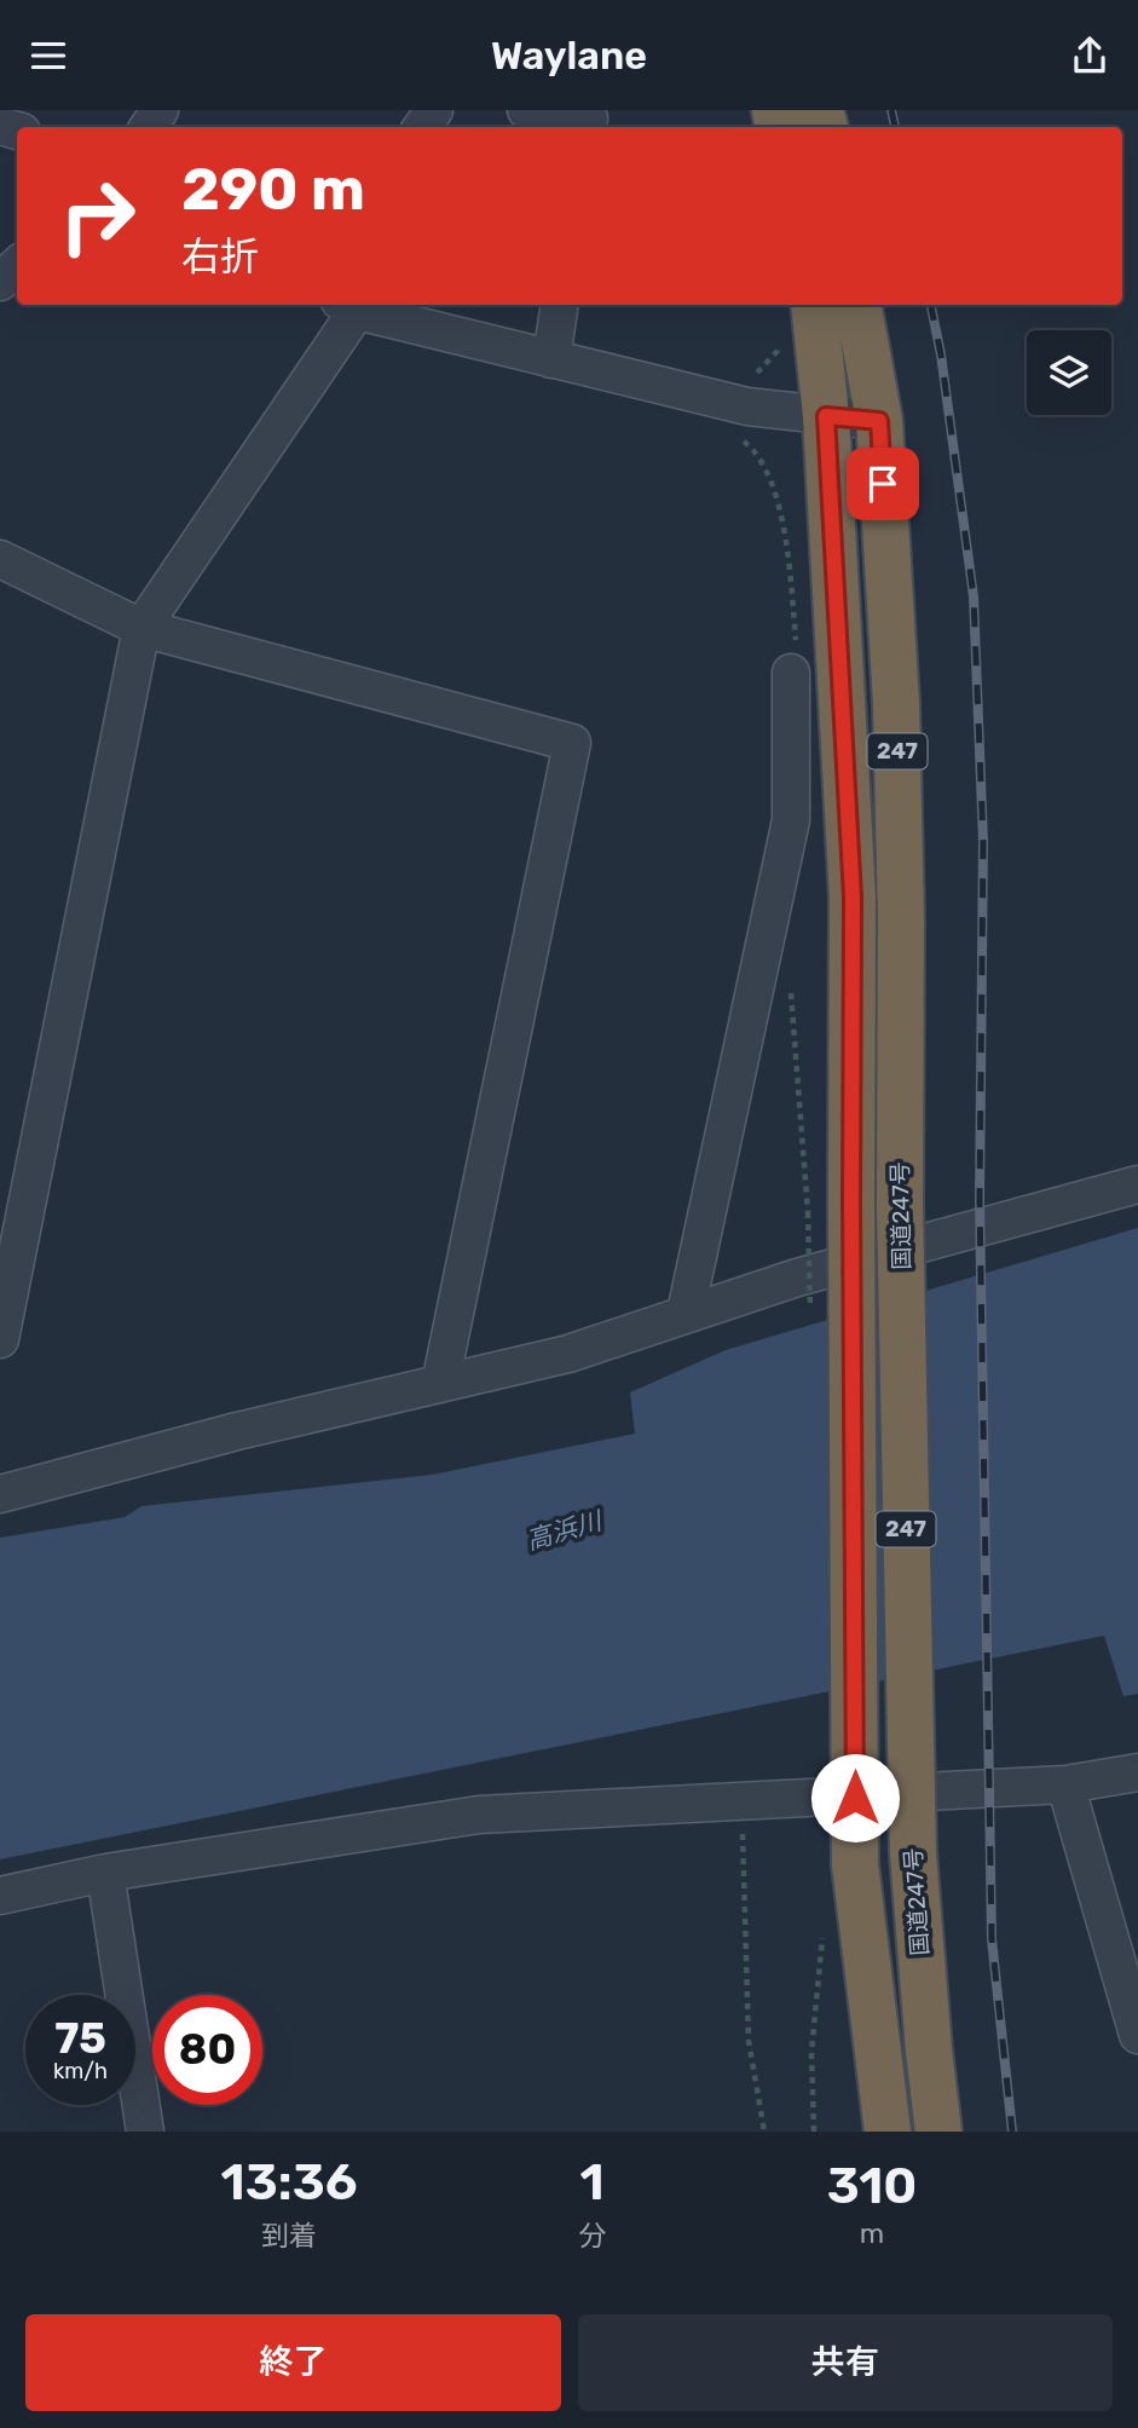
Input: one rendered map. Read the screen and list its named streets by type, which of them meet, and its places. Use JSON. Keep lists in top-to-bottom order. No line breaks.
{"streets":{"highway":["247","国道247号"]},"water":["高浜川"],"page":{"header":"Waylane","turn":["290 m","右折"],"speed":"75 km/h","limit":"80","eta":["13:36","到着","1","分","310","m"],"buttons":["終了","共有"]}}
